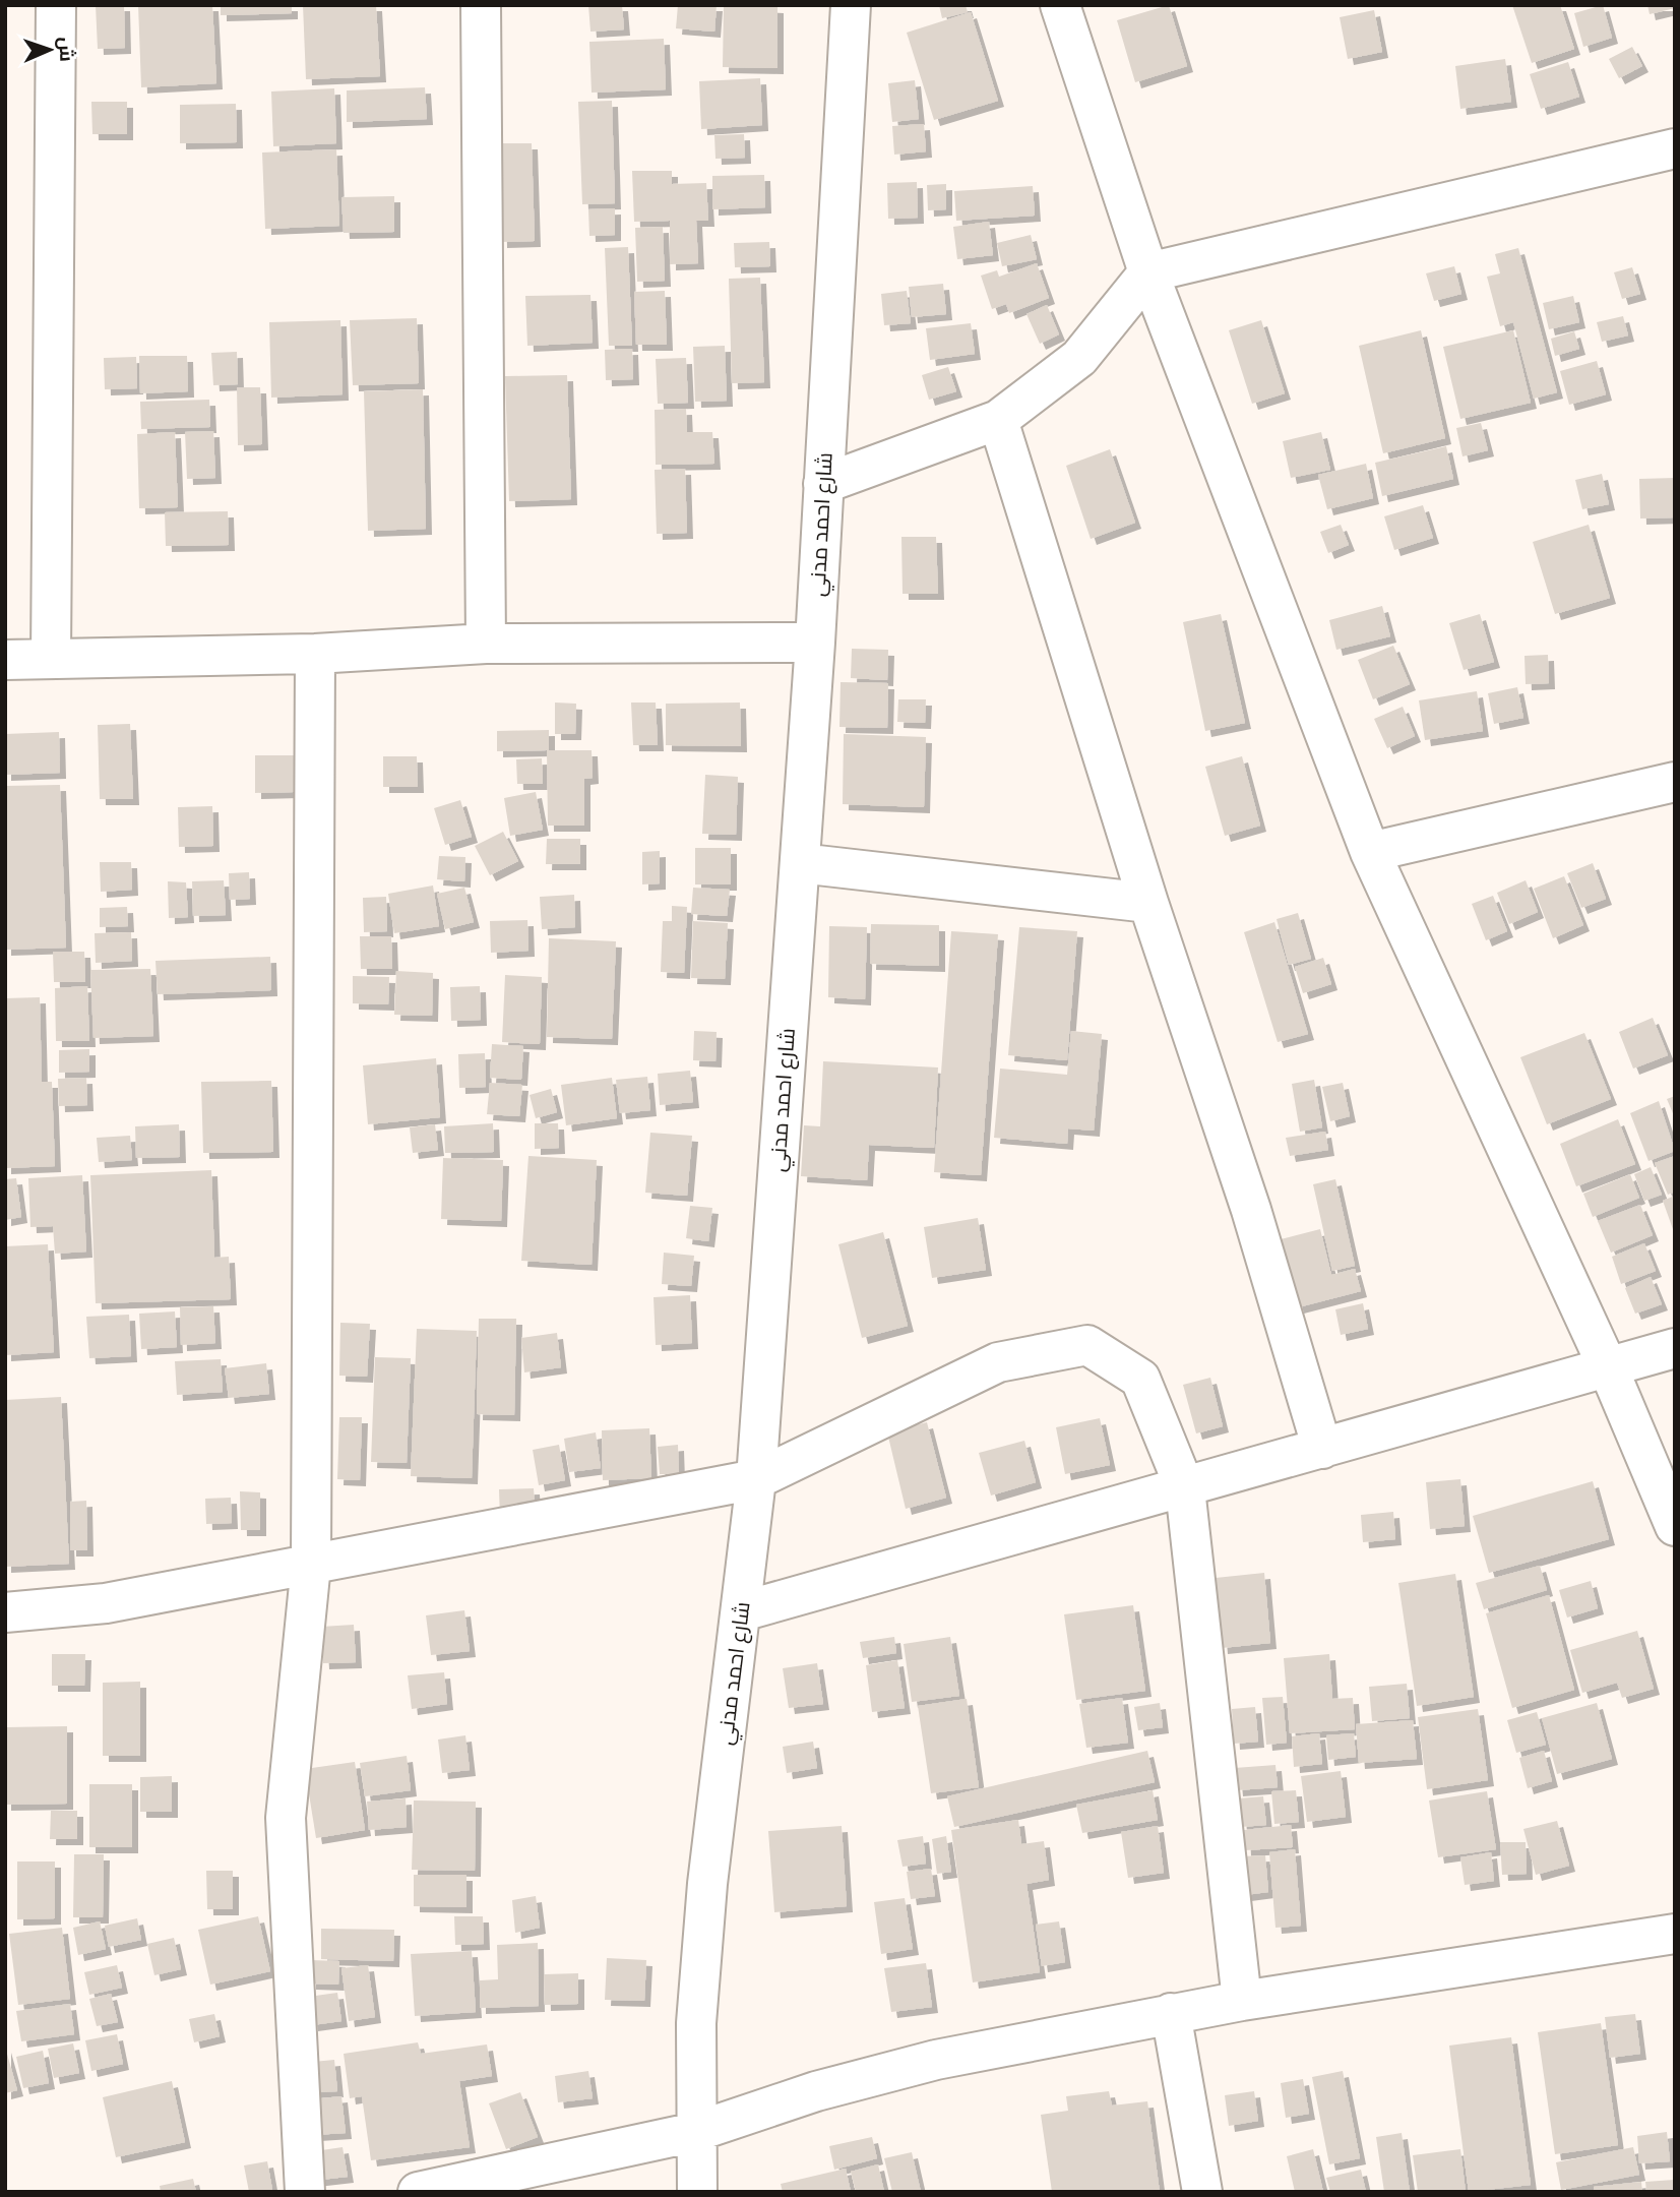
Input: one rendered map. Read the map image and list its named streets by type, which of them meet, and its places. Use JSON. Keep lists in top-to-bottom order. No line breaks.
{"streets":{"street":["شارع احمد مدني"]},"north":"right"}
